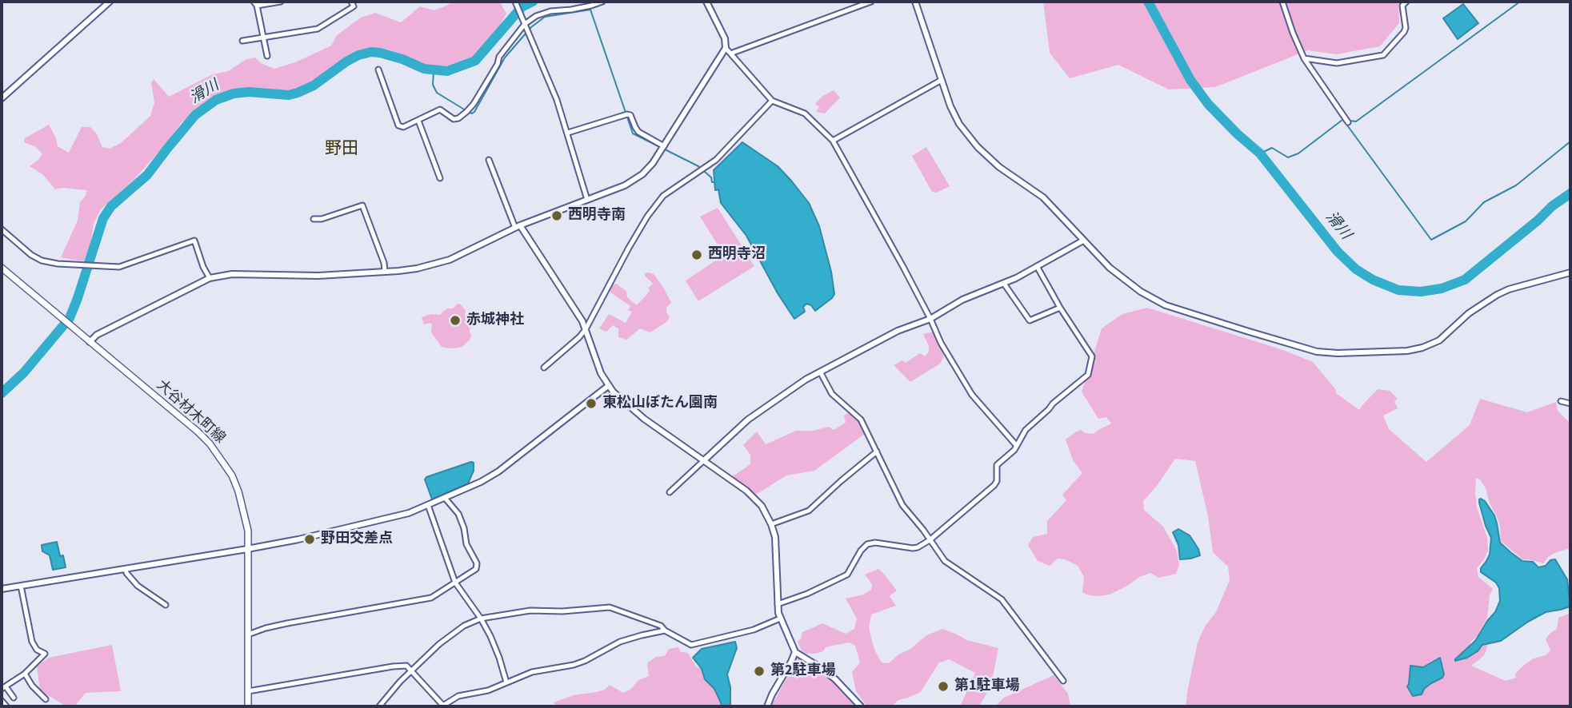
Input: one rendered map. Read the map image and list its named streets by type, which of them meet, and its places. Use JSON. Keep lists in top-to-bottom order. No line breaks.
{"streets":{"main road":["大谷材木町線"]},"districts":["野田"],"water":["滑川"],"places":["西明寺南","西明寺沼","赤城神社","東松山ぼたん園南","野田交差点","第2駐車場","第1駐車場"]}
